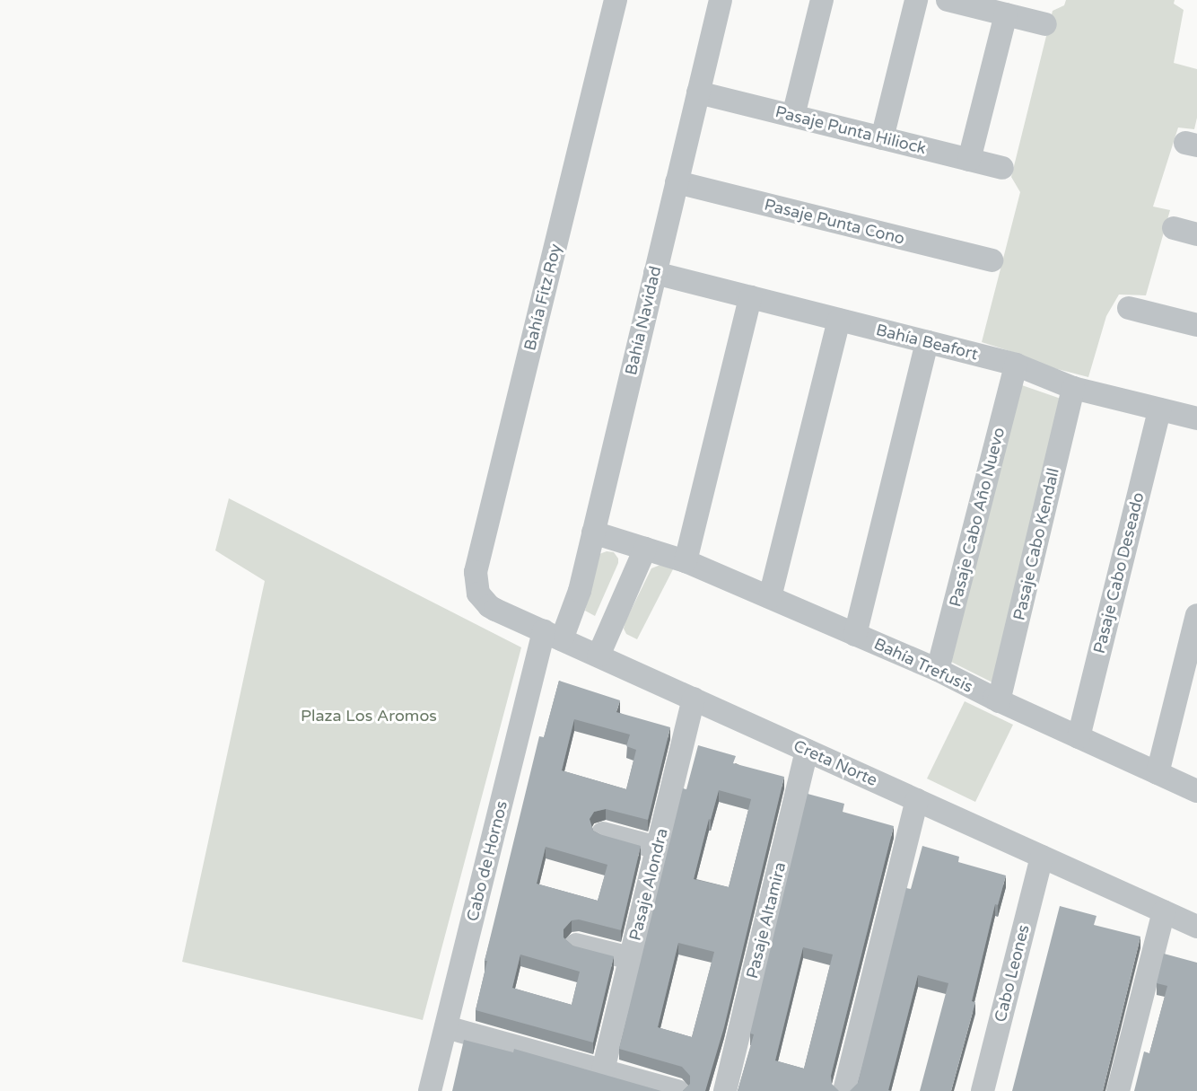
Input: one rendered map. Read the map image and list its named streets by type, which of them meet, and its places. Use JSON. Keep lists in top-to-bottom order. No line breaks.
{"streets":{"street":["Pasaje Punta Hiliock","Pasaje Punta Cono","Bahía Fitz Roy","Bahía Navidad","Bahía Beafort","Pasaje Cabo Año Nuevo","Pasaje Cabo Kendall","Pasaje Cabo Deseado","Bahía Trefusis","Creta Norte","Cabo de Hornos","Pasaje Alondra","Pasaje Altamira","Cabo Leones"]},"crossings":[["Pasaje Punta Hiliock","Bahía Navidad"],["Pasaje Punta Cono","Bahía Navidad"],["Bahía Fitz Roy","Creta Norte"],["Bahía Navidad","Bahía Beafort"],["Bahía Navidad","Bahía Trefusis"],["Bahía Navidad","Creta Norte"],["Bahía Navidad","Cabo de Hornos"],["Bahía Beafort","Pasaje Cabo Año Nuevo"],["Bahía Beafort","Pasaje Cabo Kendall"],["Bahía Beafort","Pasaje Cabo Deseado"],["Pasaje Cabo Año Nuevo","Bahía Trefusis"],["Pasaje Cabo Kendall","Bahía Trefusis"],["Pasaje Cabo Deseado","Bahía Trefusis"],["Creta Norte","Cabo de Hornos"],["Creta Norte","Pasaje Alondra"],["Creta Norte","Pasaje Altamira"],["Creta Norte","Cabo Leones"]],"parks":["Plaza Los Aromos"]}
